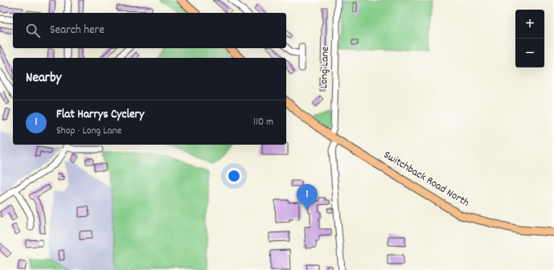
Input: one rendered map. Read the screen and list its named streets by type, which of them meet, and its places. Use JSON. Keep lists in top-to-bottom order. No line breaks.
{"streets":{"main road":["Switchback Road North"],"street":["Long Lane"]},"crossings":[["Long Lane","Switchback Road North"]],"page":{"map_buttons":["+","−"],"search":"Search here","heading":"Nearby","list":[{"mark":"1","name":"Flat Harrys Cyclery","note":"Shop · Long Lane","value":"110 m"}],"pins":"1"}}
